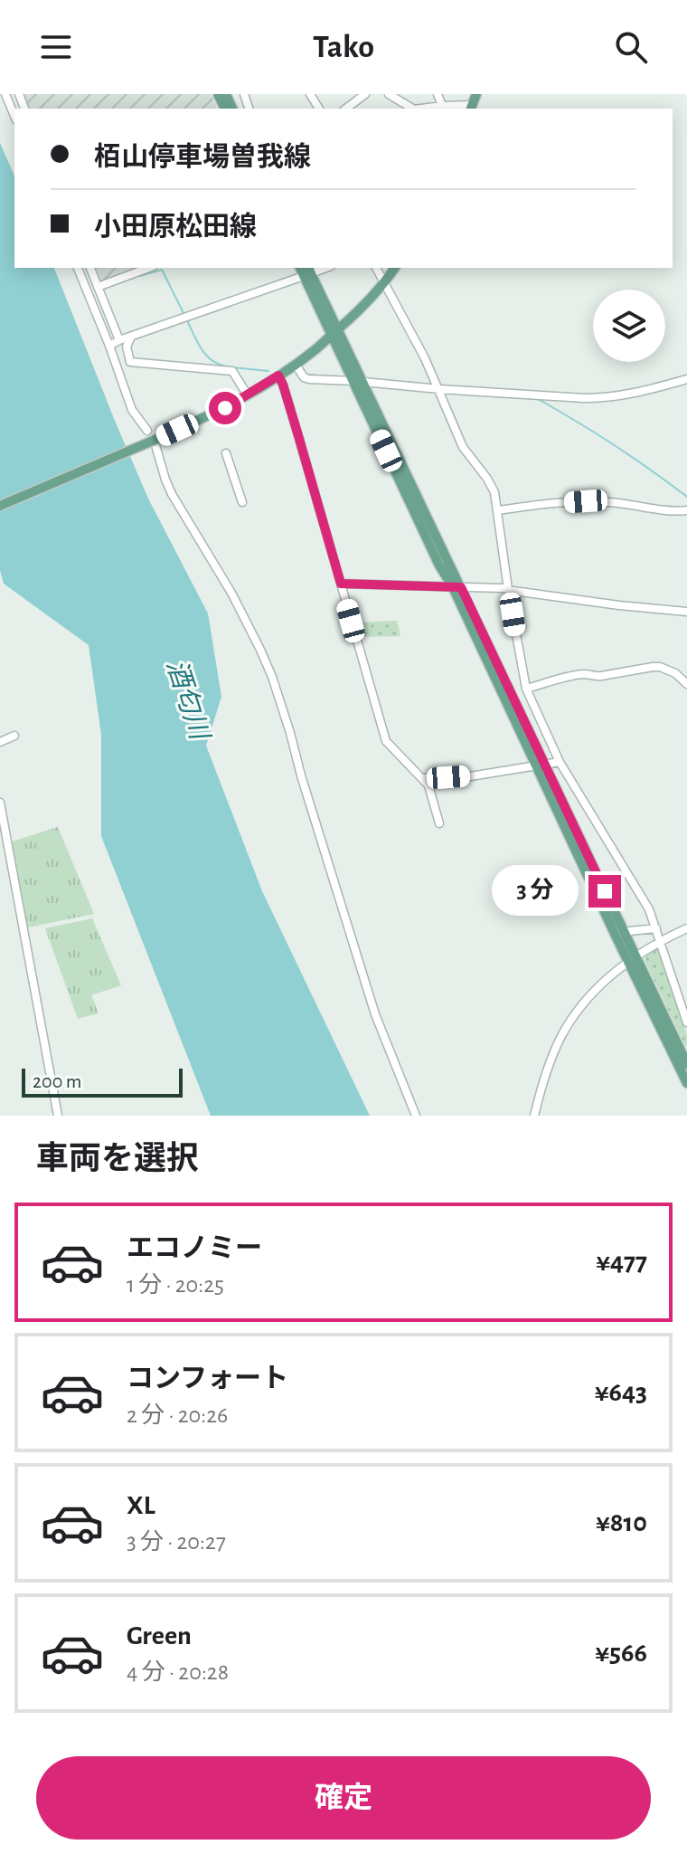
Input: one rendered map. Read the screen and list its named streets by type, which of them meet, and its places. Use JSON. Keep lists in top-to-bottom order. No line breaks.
{"water":["酒匂川"],"scale_bar":"200 m","page":{"header":"Tako","banner":["栢山停車場曽我線","小田原松田線"],"bubble":"3 分","scale":"200 m","heading":"車両を選択","list":[{"name":"エコノミー","note":"1 分 · 20:25","value":"¥477"},{"name":"コンフォート","note":"2 分 · 20:26","value":"¥643"},{"name":"XL","note":"3 分 · 20:27","value":"¥810"},{"name":"Green","note":"4 分 · 20:28","value":"¥566"}],"buttons":"確定"}}
